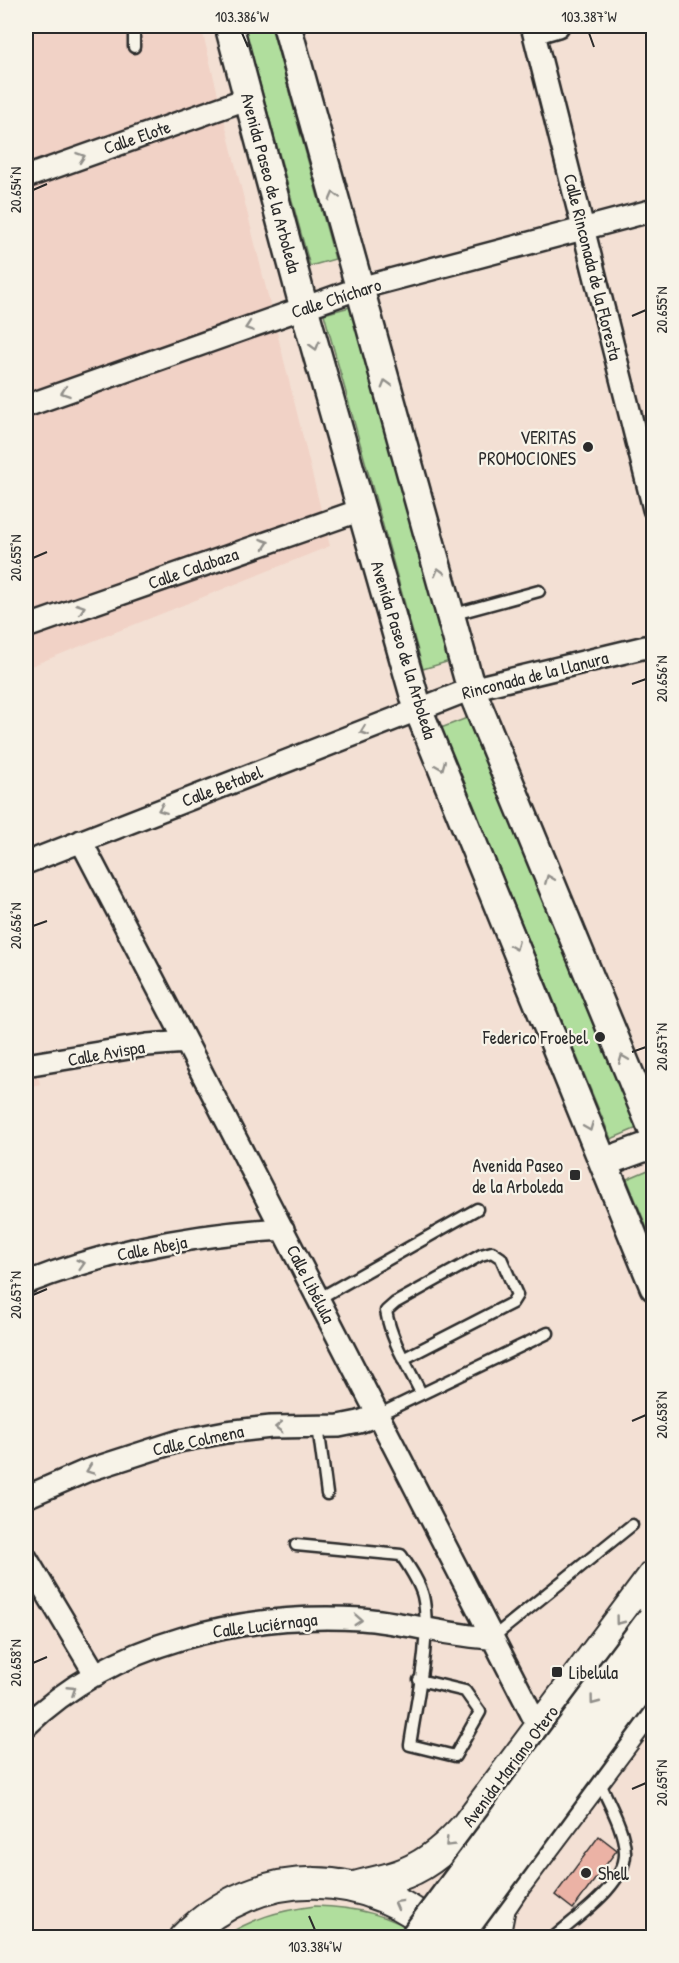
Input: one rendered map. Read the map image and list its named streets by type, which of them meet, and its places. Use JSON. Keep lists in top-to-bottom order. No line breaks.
{"streets":{"main road":["Avenida Mariano Otero"],"street":["Calle Elote","Avenida Paseo de la Arboleda","Calle Rinconada de la Floresta","Calle Chícharo","Calle Calabaza","Rinconada de la Llanura","Calle Betabel","Calle Avispa","Calle Abeja","Calle Libélula","Calle Colmena","Calle Luciérnaga"]},"crossings":[["Calle Elote","Avenida Paseo de la Arboleda"],["Avenida Paseo de la Arboleda","Calle Chícharo"],["Avenida Paseo de la Arboleda","Calle Calabaza"],["Avenida Paseo de la Arboleda","Rinconada de la Llanura"],["Avenida Paseo de la Arboleda","Calle Betabel"],["Calle Rinconada de la Floresta","Calle Chícharo"],["Rinconada de la Llanura","Calle Betabel"],["Calle Betabel","Calle Libélula"],["Calle Avispa","Calle Libélula"],["Calle Abeja","Calle Libélula"],["Calle Libélula","Calle Colmena"],["Calle Libélula","Calle Luciérnaga"],["Calle Libélula","Avenida Mariano Otero"]],"one_way":["Calle Elote","Calle Chícharo","Calle Calabaza","Calle Betabel","Calle Abeja","Calle Colmena","Calle Luciérnaga"],"places":{"other":["VERITAS PROMOCIONES","Federico Froebel","Shell"],"transit":["Avenida Paseo de la Arboleda","Libelula"]},"coordinates":["103.386°W","103.387°W","20.654°N","20.655°N","20.656°N","20.657°N","20.658°N","20.659°N","103.384°W"]}
